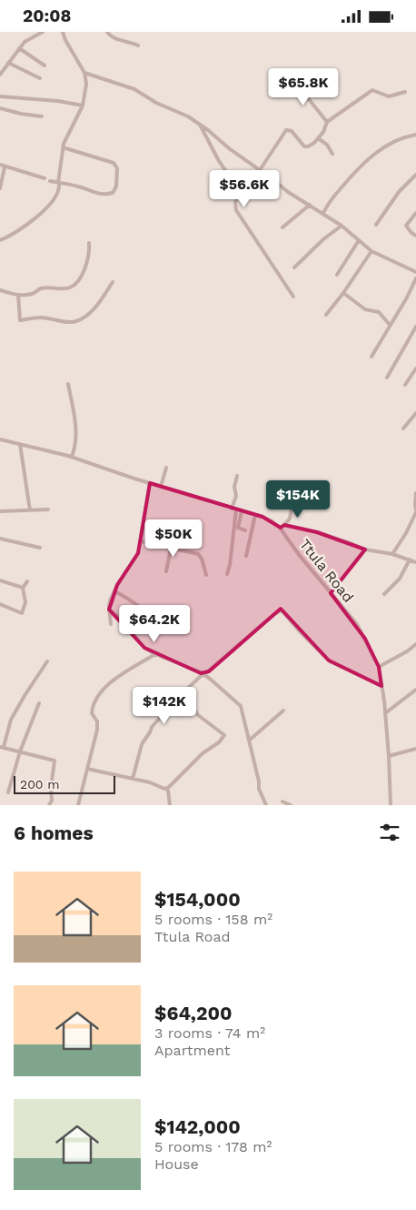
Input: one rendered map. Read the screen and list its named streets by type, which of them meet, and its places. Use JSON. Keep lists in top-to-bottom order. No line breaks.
{"streets":{"street":["Ttula Road"]},"scale_bar":"200 m","page":{"status":"20:08","price":["$65.8K","$56.6K","$154K","$50K","$64.2K","$142K"],"scale":"200 m","heading":"6 homes","list":[{"name":"$154,000","note":"5 rooms · 158 m² · Ttula Road"},{"name":"$64,200","note":"3 rooms · 74 m² · Apartment"},{"name":"$142,000","note":"5 rooms · 178 m² · House"}]}}
